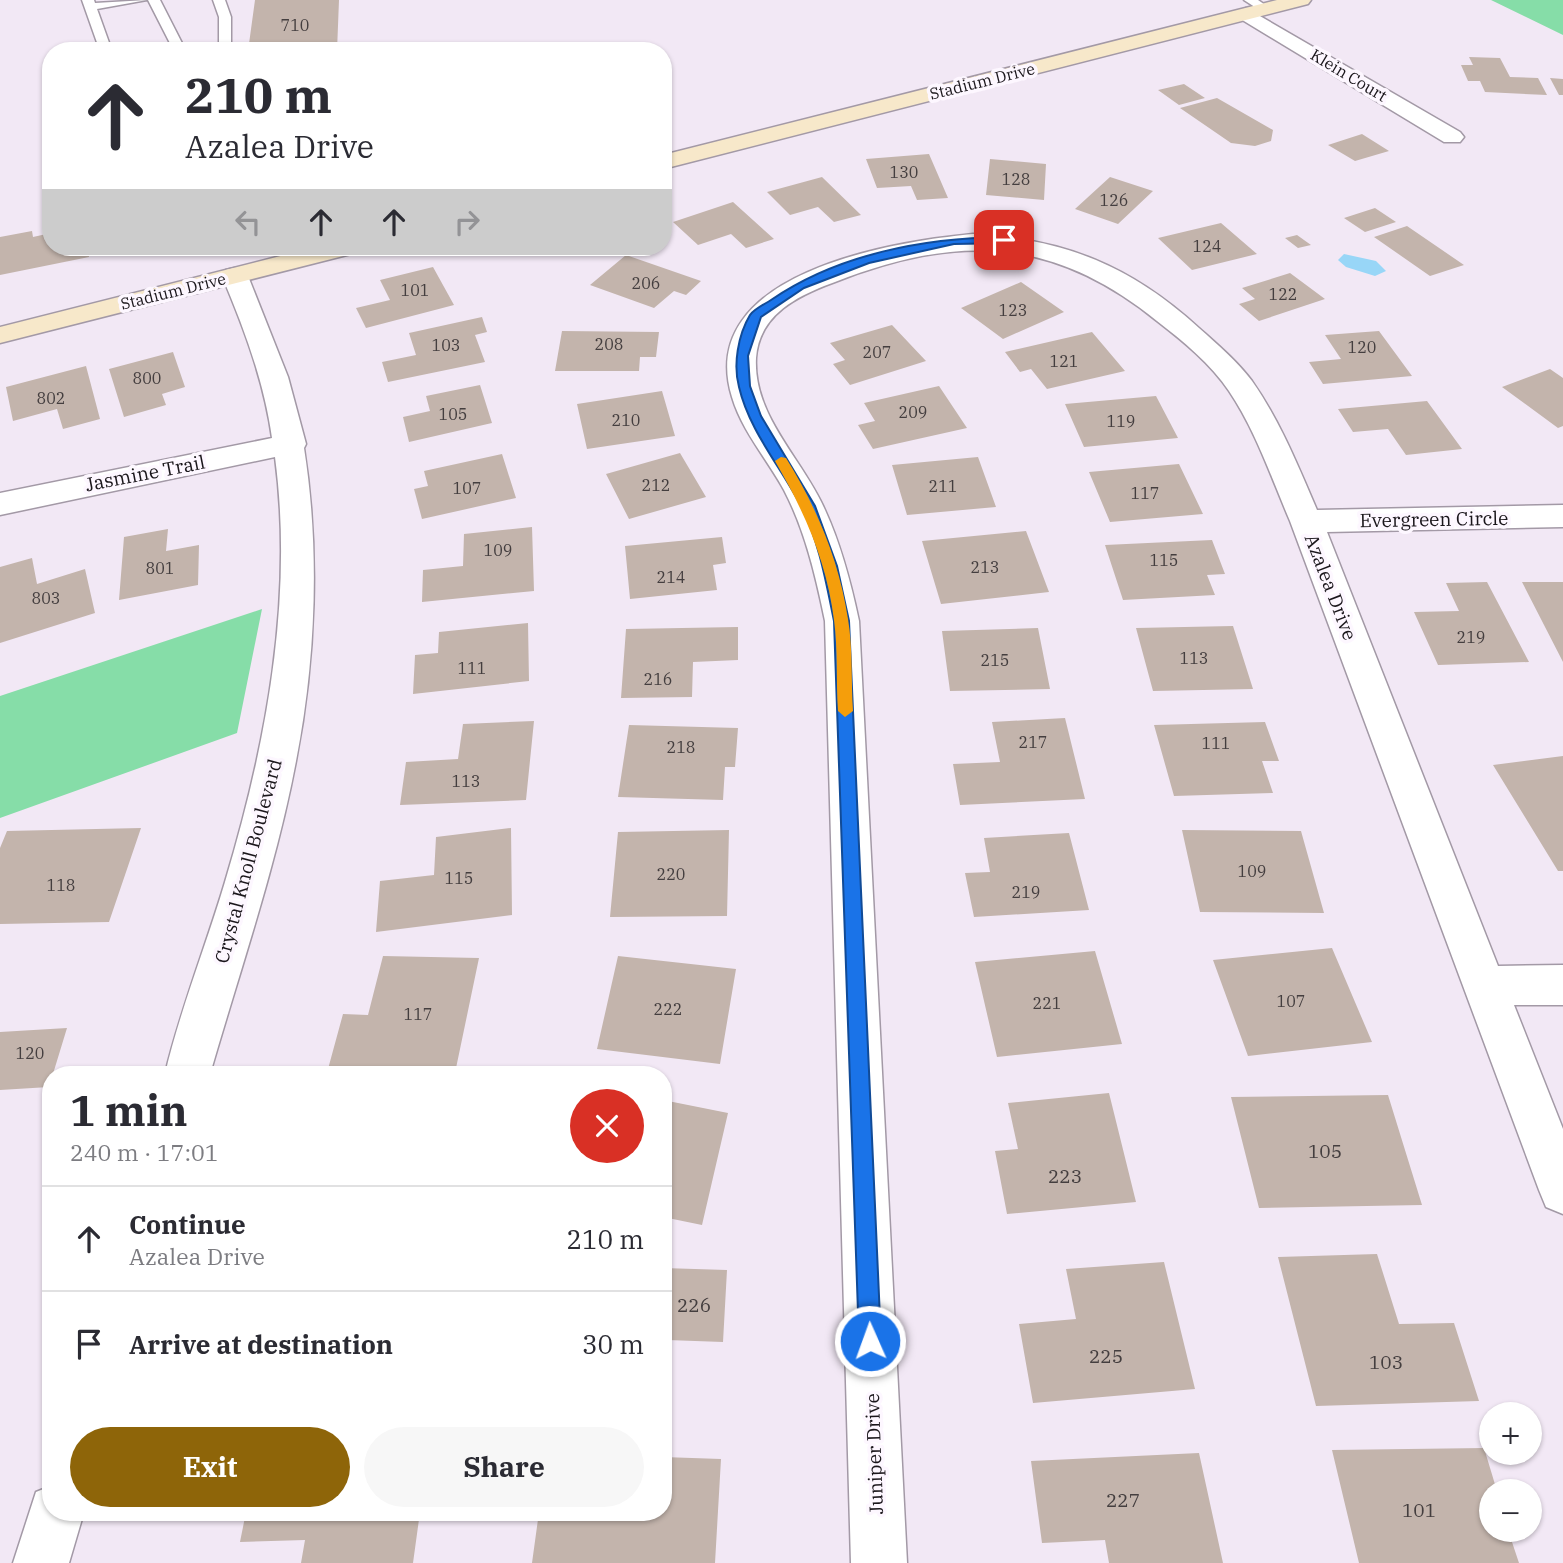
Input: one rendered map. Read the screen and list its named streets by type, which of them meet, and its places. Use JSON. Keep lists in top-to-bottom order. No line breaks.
{"streets":{"street":["Klein Court","Stadium Drive","Jasmine Trail","Evergreen Circle","Azalea Drive","Crystal Knoll Boulevard","Juniper Drive"]},"crossings":[["Klein Court","Stadium Drive"],["Stadium Drive","Crystal Knoll Boulevard"],["Jasmine Trail","Crystal Knoll Boulevard"],["Evergreen Circle","Azalea Drive"],["Azalea Drive","Juniper Drive"]],"house_numbers":["710","130","128","126","124","206","101","122","123","208","103","120","207","121","800","802","209","105","210","119","212","211","107","117","109","115","213","801","214","803","219","113","215","111","216","217","111","218","113","109","220","115","118","219","107","221","222","117","120","105","223","226","225","103","227","101"],"page":{"turn":["210 m","Azalea Drive"],"heading":["1 min","240 m · 17:01"],"list":[{"name":"Continue","note":"Azalea Drive","value":"210 m"},{"name":"Arrive at destination","value":"30 m"}],"map_buttons":["+","−"],"buttons":["Exit","Share"]}}
